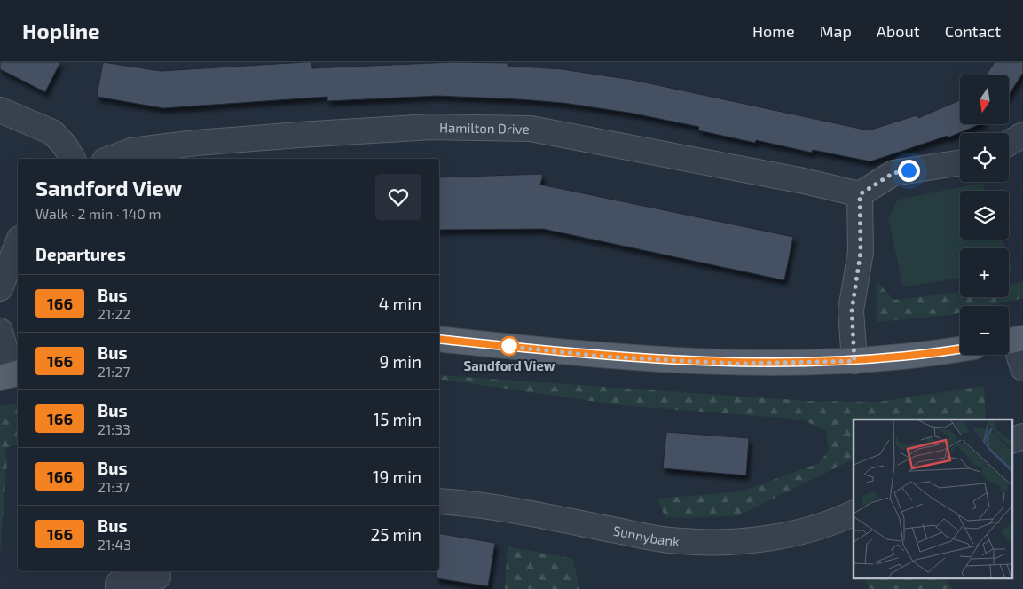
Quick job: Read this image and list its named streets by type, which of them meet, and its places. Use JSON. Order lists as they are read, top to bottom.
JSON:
{
  "streets": {
    "street": ["Hamilton Drive", "Sunnybank"]
  },
  "places": ["Sandford View"],
  "lines": ["bus line 166"],
  "north": "bottom",
  "page": {
    "header": "Hopline",
    "nav": [
      "Home",
      "Map",
      "About",
      "Contact"
    ],
    "map_buttons": ["+", "−"],
    "heading": [
      ["Sandford View", "Walk · 2 min · 140 m"],
      "Departures"
    ],
    "list": [
      {
        "mark": "166",
        "name": "Bus",
        "note": "21:22",
        "value": "4 min"
      },
      {
        "mark": "166",
        "name": "Bus",
        "note": "21:27",
        "value": "9 min"
      },
      {
        "mark": "166",
        "name": "Bus",
        "note": "21:33",
        "value": "15 min"
      },
      {
        "mark": "166",
        "name": "Bus",
        "note": "21:37",
        "value": "19 min"
      },
      {
        "mark": "166",
        "name": "Bus",
        "note": "21:43",
        "value": "25 min"
      }
    ]
  }
}
